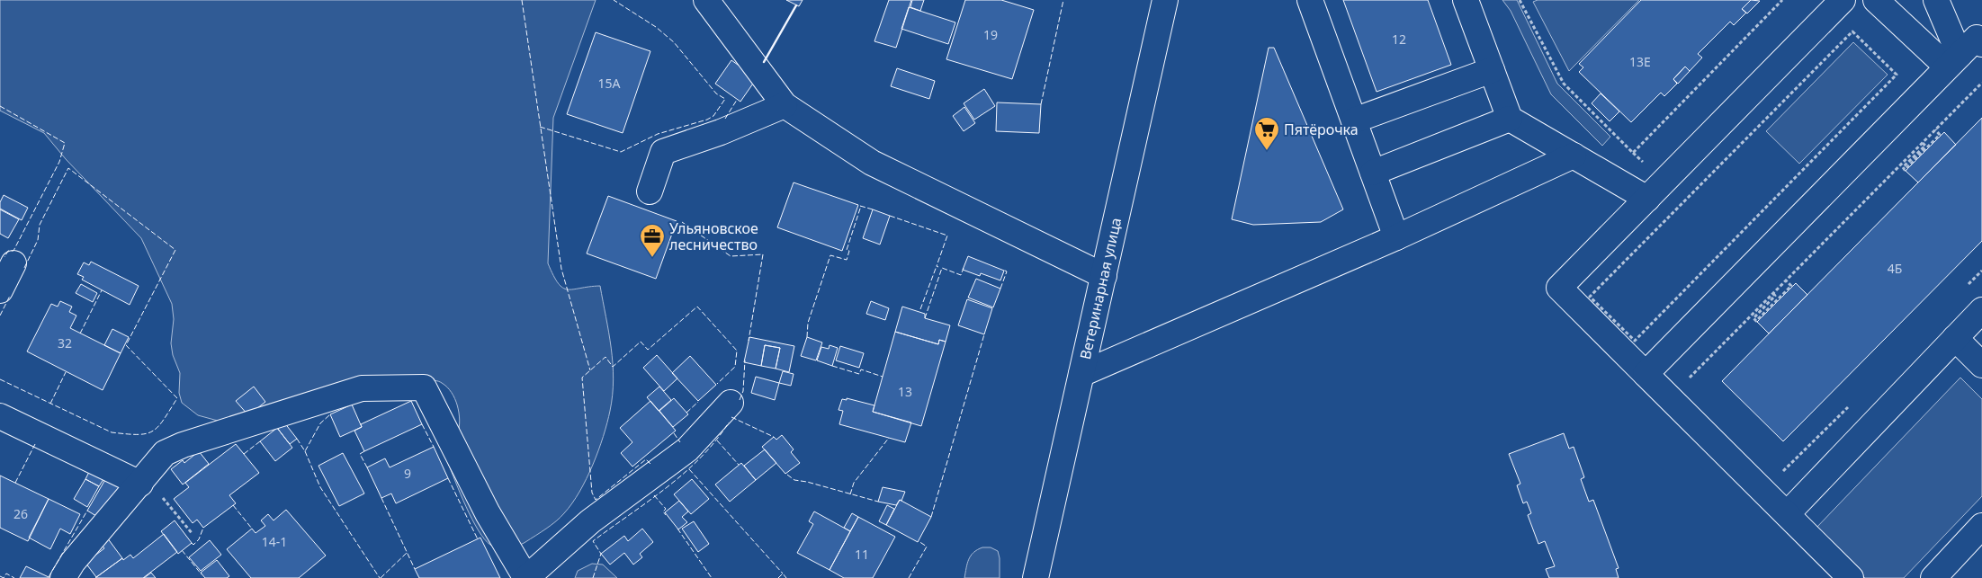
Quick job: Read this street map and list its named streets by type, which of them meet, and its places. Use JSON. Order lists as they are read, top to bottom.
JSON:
{
  "streets": {
    "street": ["Ветеринарная улица"]
  },
  "places": {
    "supermarket": ["Пятёрочка"],
    "office": ["Ульяновское лесничество"]
  },
  "house_numbers": [
    "19",
    "12",
    "13Е",
    "15А",
    "4Б",
    "32",
    "13",
    "9",
    "26",
    "14-1",
    "11"
  ]
}
